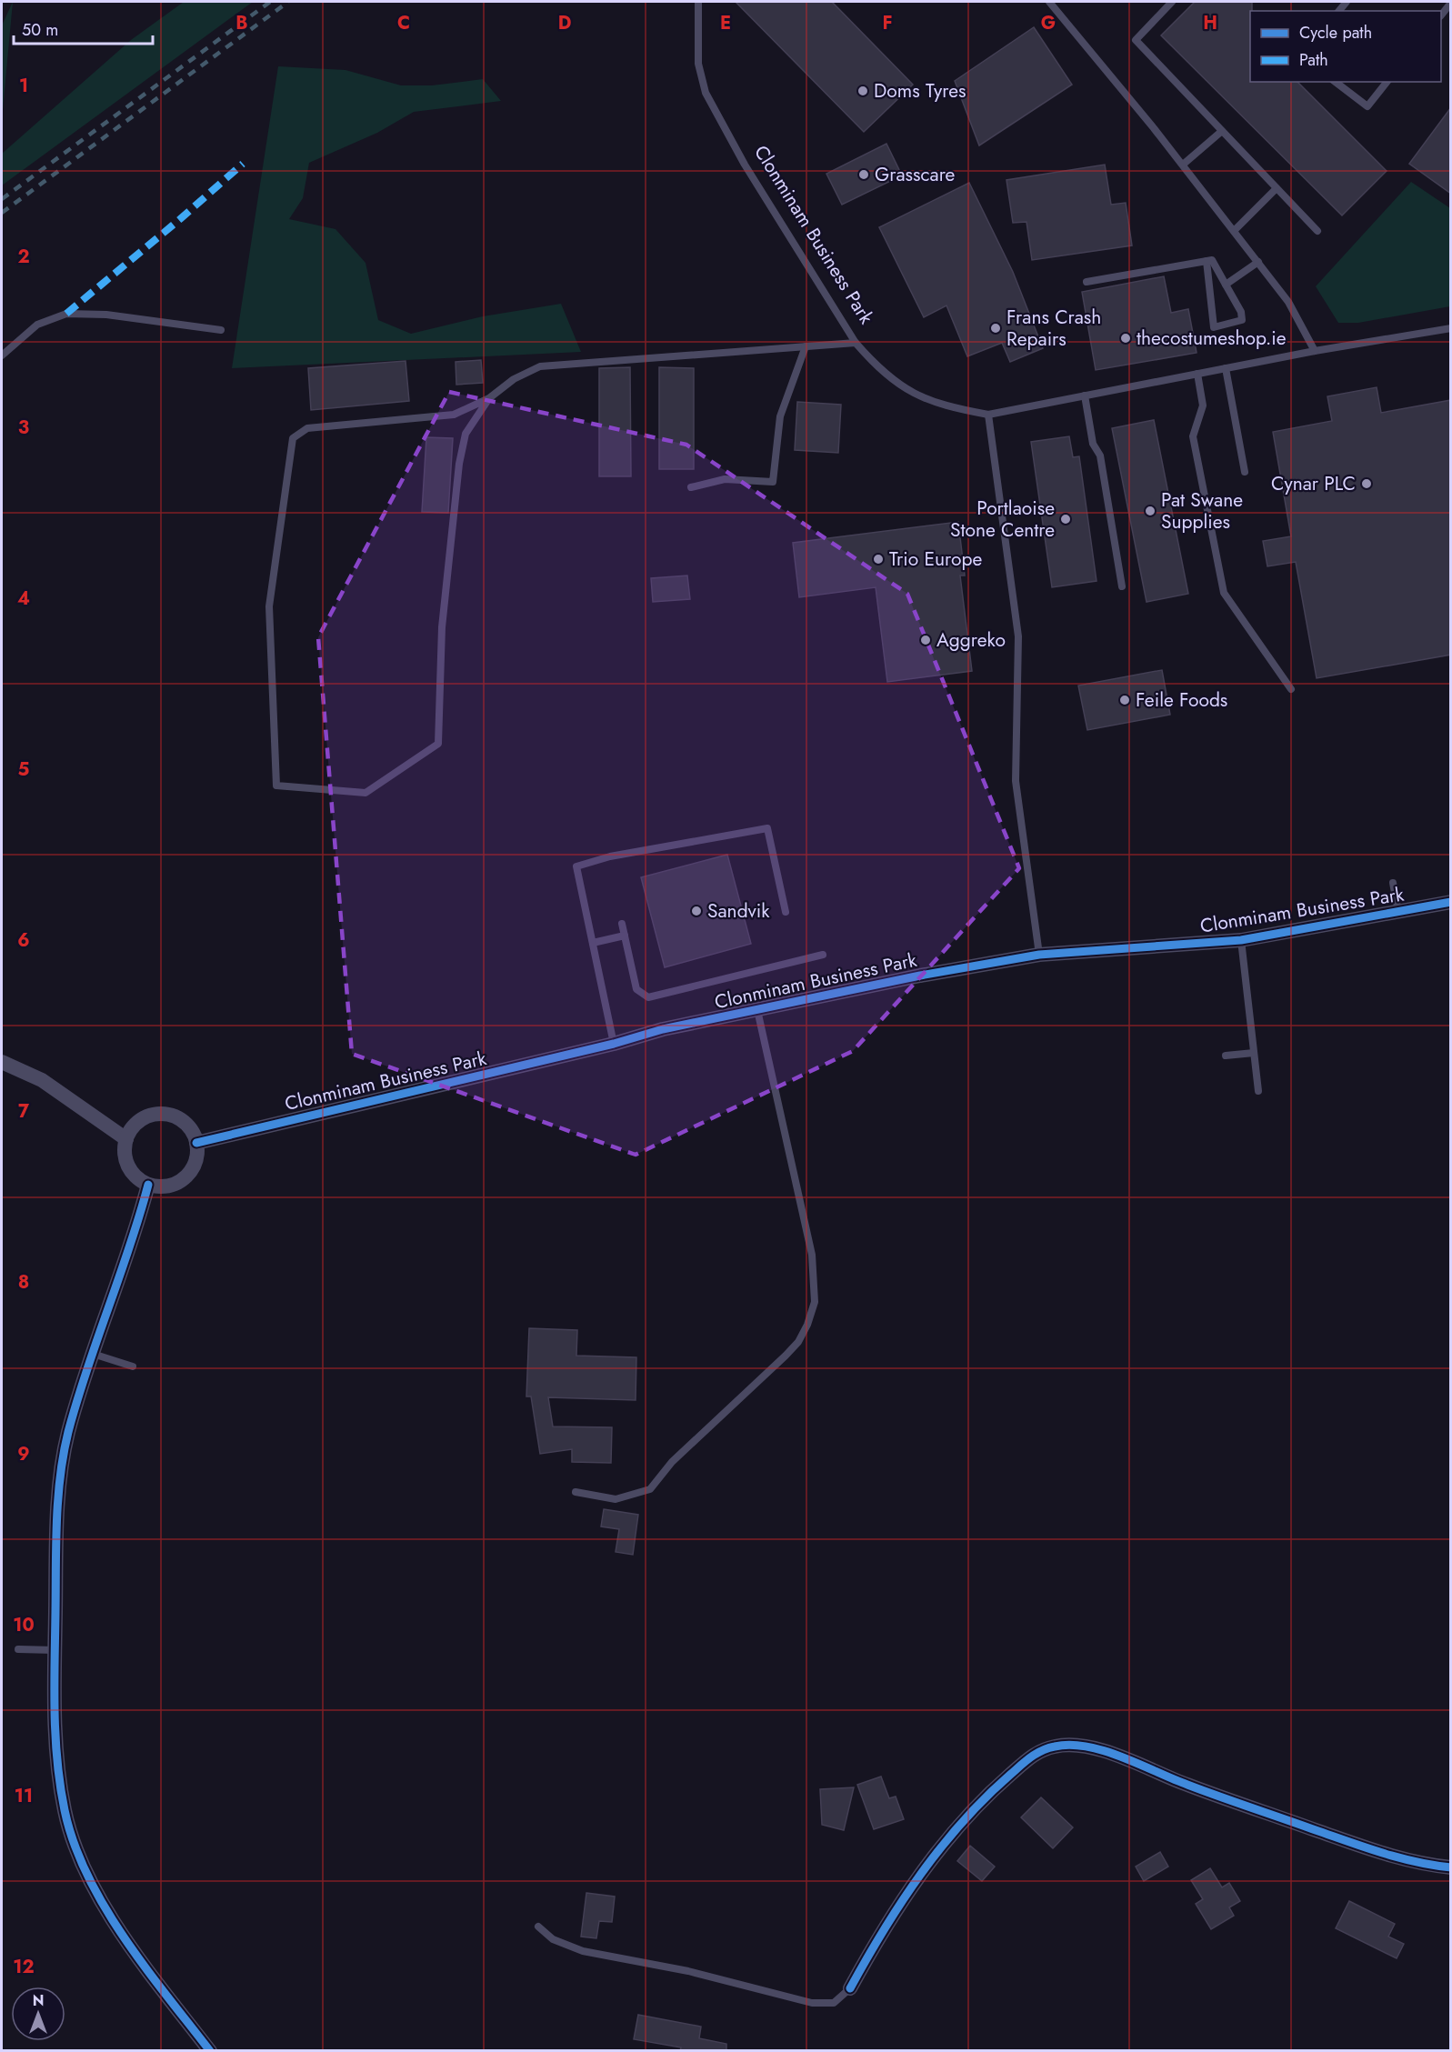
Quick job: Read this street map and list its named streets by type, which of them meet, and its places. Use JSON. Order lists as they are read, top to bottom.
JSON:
{
  "streets": {
    "street": ["Clonminam Business Park"]
  },
  "places": [
    "Doms Tyres",
    "Grasscare",
    "Frans Crash Repairs",
    "thecostumeshop.ie",
    "Cynar PLC",
    "Pat Swane Supplies",
    "Portlaoise Stone Centre",
    "Trio Europe",
    "Aggreko",
    "Feile Foods",
    "Sandvik"
  ],
  "legend": ["Cycle path", "Path"],
  "scale_bar": "50 m",
  "north": "top",
  "grid": {
    "columns": [
      "B",
      "C",
      "D",
      "E",
      "F",
      "G",
      "H"
    ],
    "rows": [
      "1",
      "2",
      "3",
      "4",
      "5",
      "6",
      "7",
      "8",
      "9",
      "10",
      "11",
      "12"
    ]
  }
}
